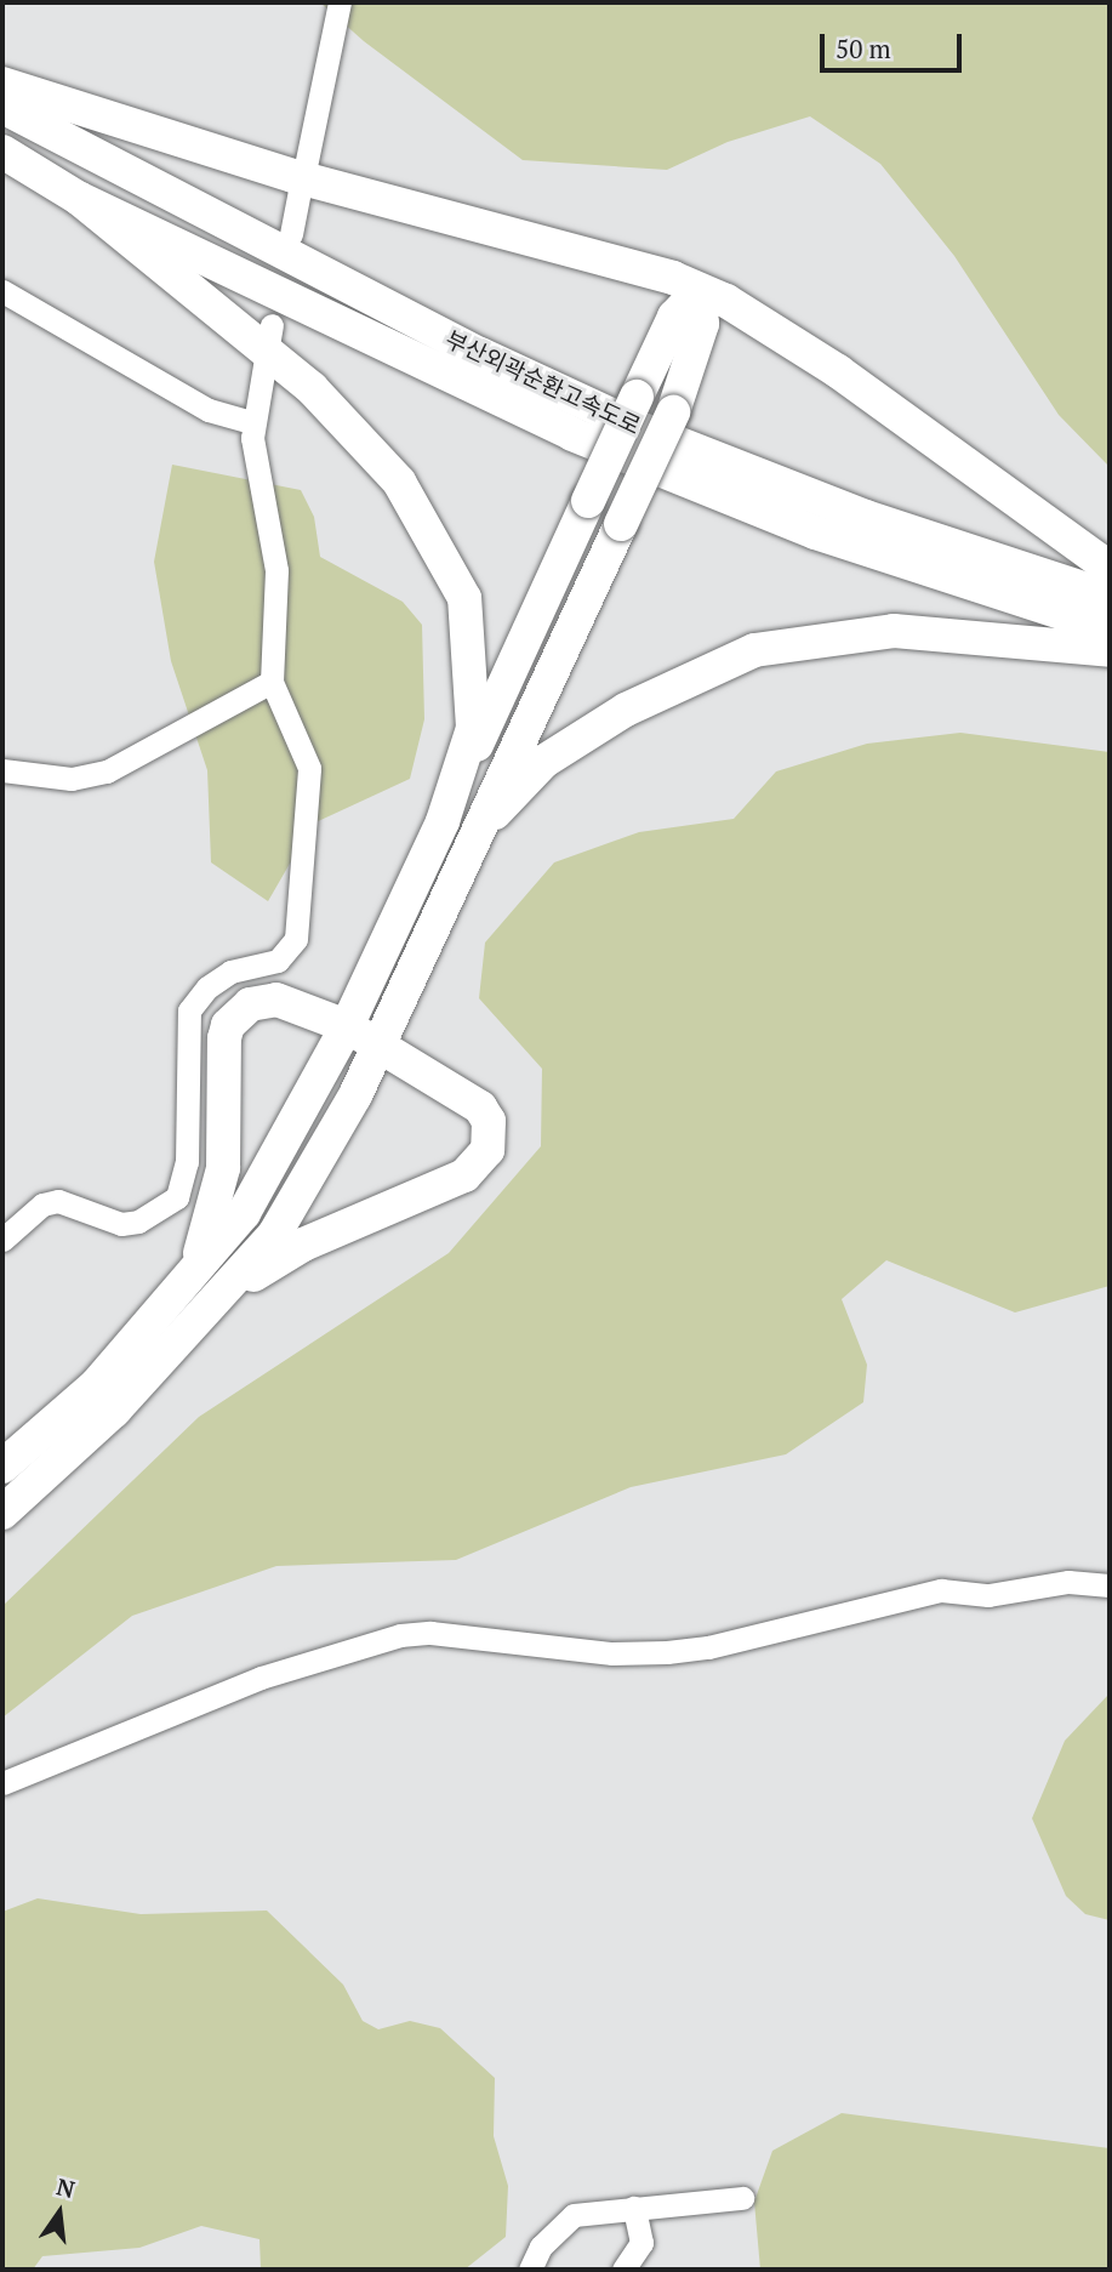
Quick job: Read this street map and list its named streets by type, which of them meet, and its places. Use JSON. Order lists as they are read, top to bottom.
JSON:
{
  "streets": {
    "highway": ["부산외곽순환고속도로"]
  },
  "scale_bar": "50 m",
  "north": "top"
}
